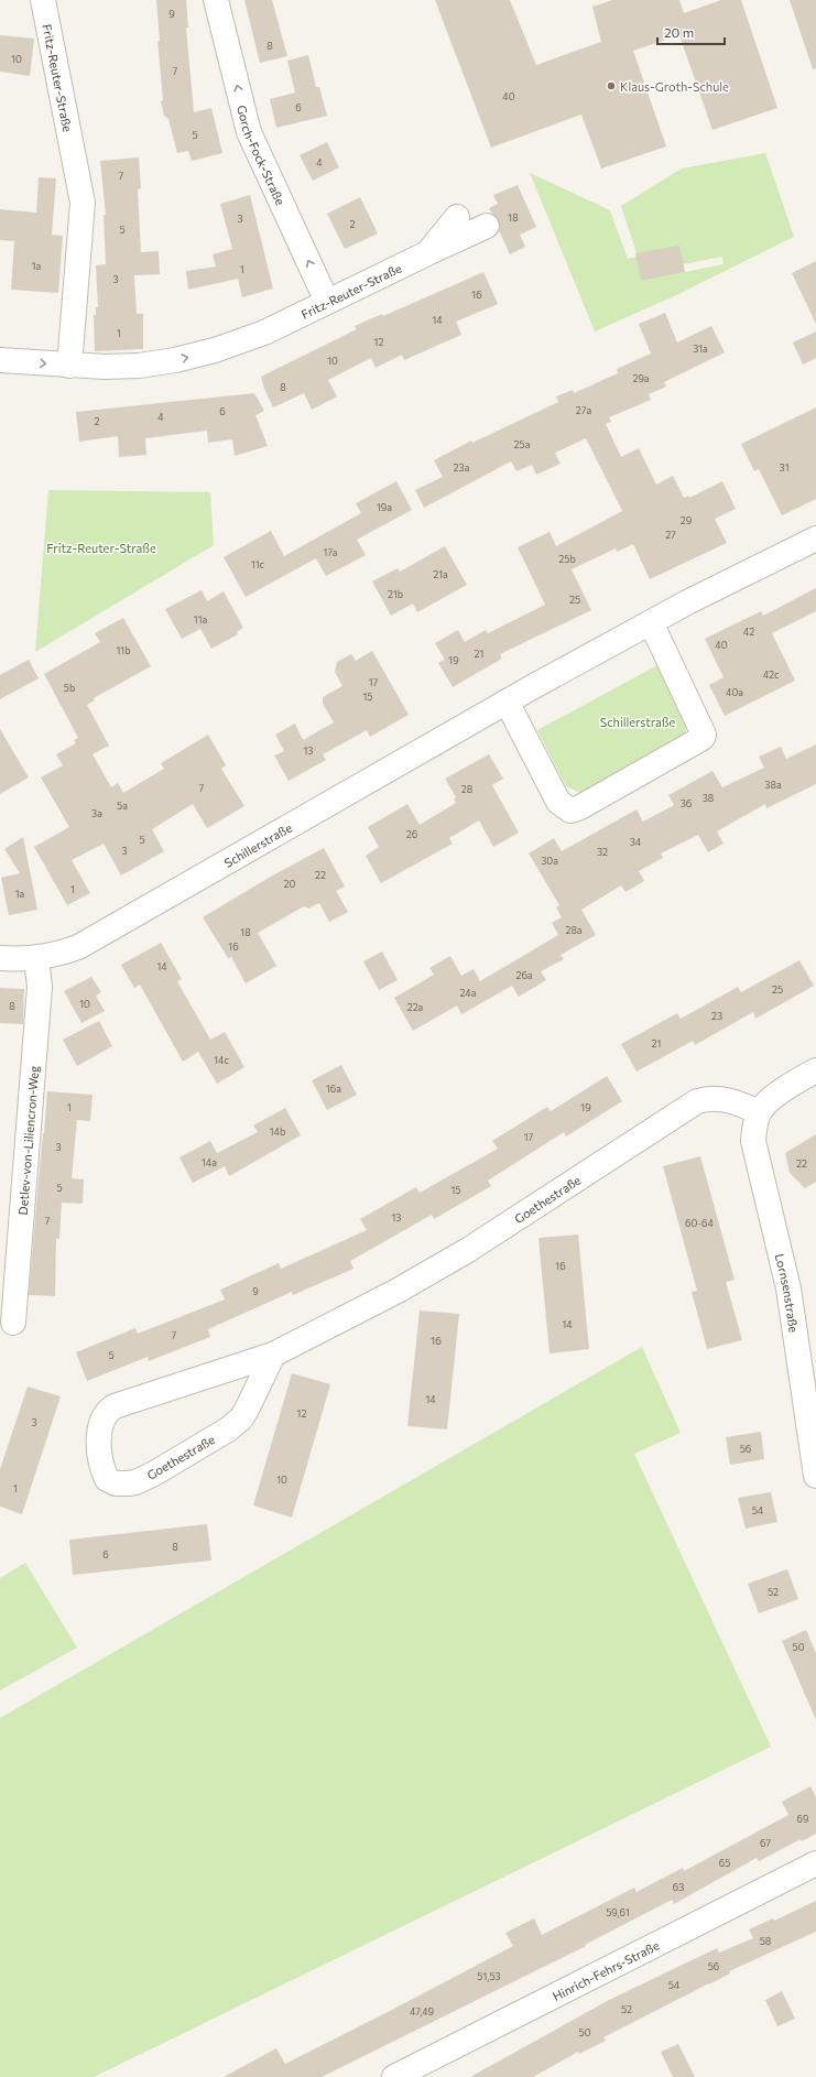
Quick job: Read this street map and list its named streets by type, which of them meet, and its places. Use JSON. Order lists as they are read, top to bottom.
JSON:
{
  "streets": {
    "street": [
      "Fritz-Reuter-Straße",
      "Gorch-Fock-Straße",
      "Schillerstraße",
      "Detlev-von-Liliencron-Weg",
      "Goethestraße",
      "Lornsenstraße",
      "Hinrich-Fehrs-Straße"
    ]
  },
  "crossings": [
    ["Fritz-Reuter-Straße", "Gorch-Fock-Straße"],
    ["Schillerstraße", "Detlev-von-Liliencron-Weg"],
    ["Goethestraße", "Lornsenstraße"]
  ],
  "one_way": ["Fritz-Reuter-Straße", "Gorch-Fock-Straße"],
  "parks": ["Fritz-Reuter-Straße", "Schillerstraße"],
  "places": ["Klaus-Groth-Schule"],
  "house_numbers": [
    "9",
    "8",
    "10",
    "7",
    "40",
    "6",
    "5",
    "4",
    "7",
    "18",
    "3",
    "2",
    "5",
    "1a",
    "1",
    "3",
    "16",
    "14",
    "1",
    "12",
    "31a",
    "10",
    "29a",
    "8",
    "27a",
    "6",
    "4",
    "2",
    "25a",
    "23a",
    "31",
    "19a",
    "29",
    "27",
    "17a",
    "25b",
    "11c",
    "21a",
    "21b",
    "25",
    "11a",
    "42",
    "40",
    "11b",
    "21",
    "19",
    "42c",
    "17",
    "5b",
    "40a",
    "15",
    "13",
    "38a",
    "7",
    "28",
    "38",
    "36",
    "5a",
    "3a",
    "26",
    "5",
    "34",
    "3",
    "32",
    "30a",
    "22",
    "20",
    "1",
    "1a",
    "28a",
    "18",
    "16",
    "14",
    "26a",
    "25",
    "24a",
    "10",
    "8",
    "22a",
    "23",
    "21",
    "14c",
    "16a",
    "1",
    "19",
    "14b",
    "17",
    "3",
    "14a",
    "22",
    "5",
    "15",
    "13",
    "7",
    "60-64",
    "16",
    "9",
    "14",
    "7",
    "16",
    "5",
    "14",
    "12",
    "3",
    "56",
    "10",
    "1",
    "54",
    "8",
    "6",
    "52",
    "50",
    "69",
    "67",
    "65",
    "63",
    "59,61",
    "58",
    "56",
    "51,53",
    "54",
    "52",
    "47,49",
    "50"
  ],
  "scale_bar": "20 m"
}
